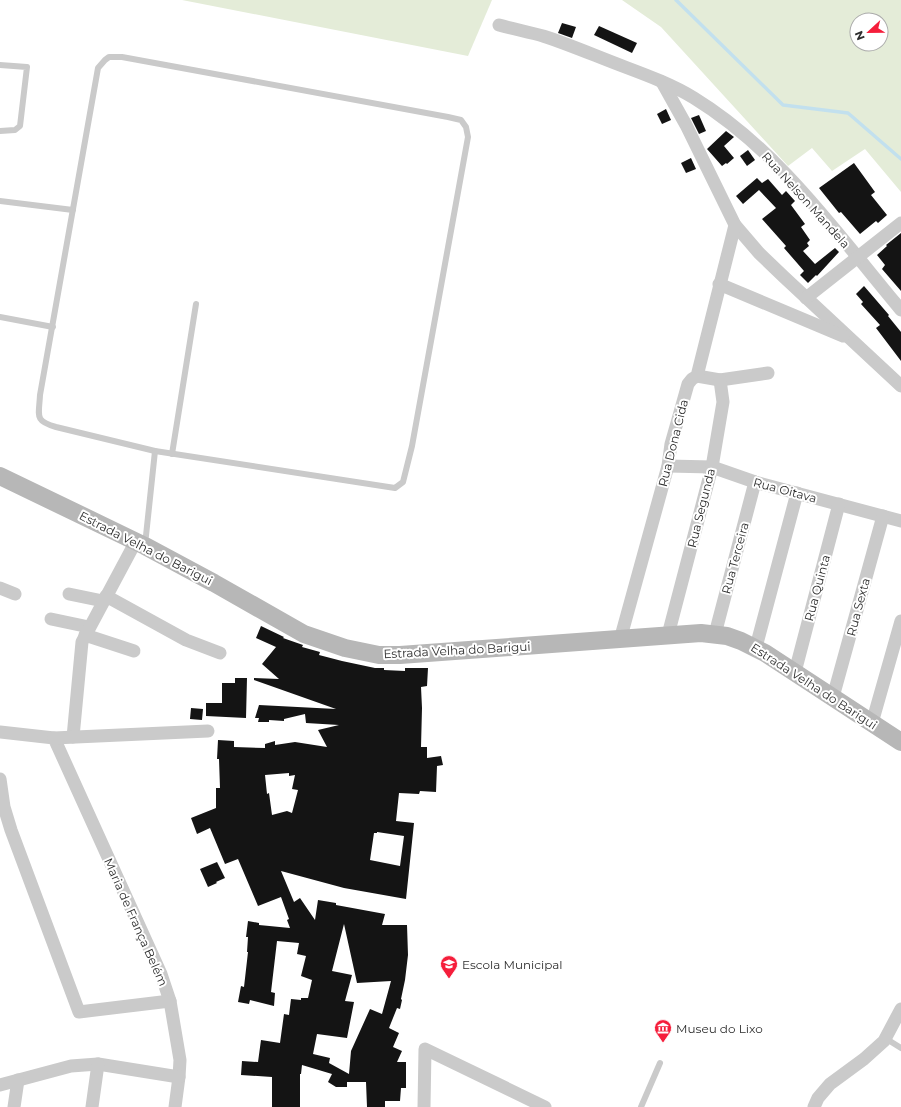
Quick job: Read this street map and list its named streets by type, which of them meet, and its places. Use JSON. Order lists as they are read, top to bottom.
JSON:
{
  "streets": {
    "street": [
      "Rua Nelson Mandela",
      "Rua Dona Cida",
      "Rua Oitava",
      "Rua Segunda",
      "Estrada Velha do Barigui",
      "Rua Terceira",
      "Rua Quinta",
      "Rua Sexta",
      "Maria de França Belém"
    ]
  },
  "crossings": [
    ["Rua Dona Cida", "Rua Oitava"],
    ["Rua Dona Cida", "Estrada Velha do Barigui"],
    ["Rua Oitava", "Rua Segunda"],
    ["Rua Oitava", "Rua Terceira"],
    ["Rua Oitava", "Rua Quinta"],
    ["Rua Oitava", "Rua Sexta"],
    ["Rua Segunda", "Estrada Velha do Barigui"],
    ["Estrada Velha do Barigui", "Rua Terceira"],
    ["Estrada Velha do Barigui", "Rua Quinta"],
    ["Estrada Velha do Barigui", "Rua Sexta"]
  ],
  "places": {
    "school or university": ["Escola Municipal"],
    "museum": ["Museu do Lixo"]
  },
  "north": "left"
}
